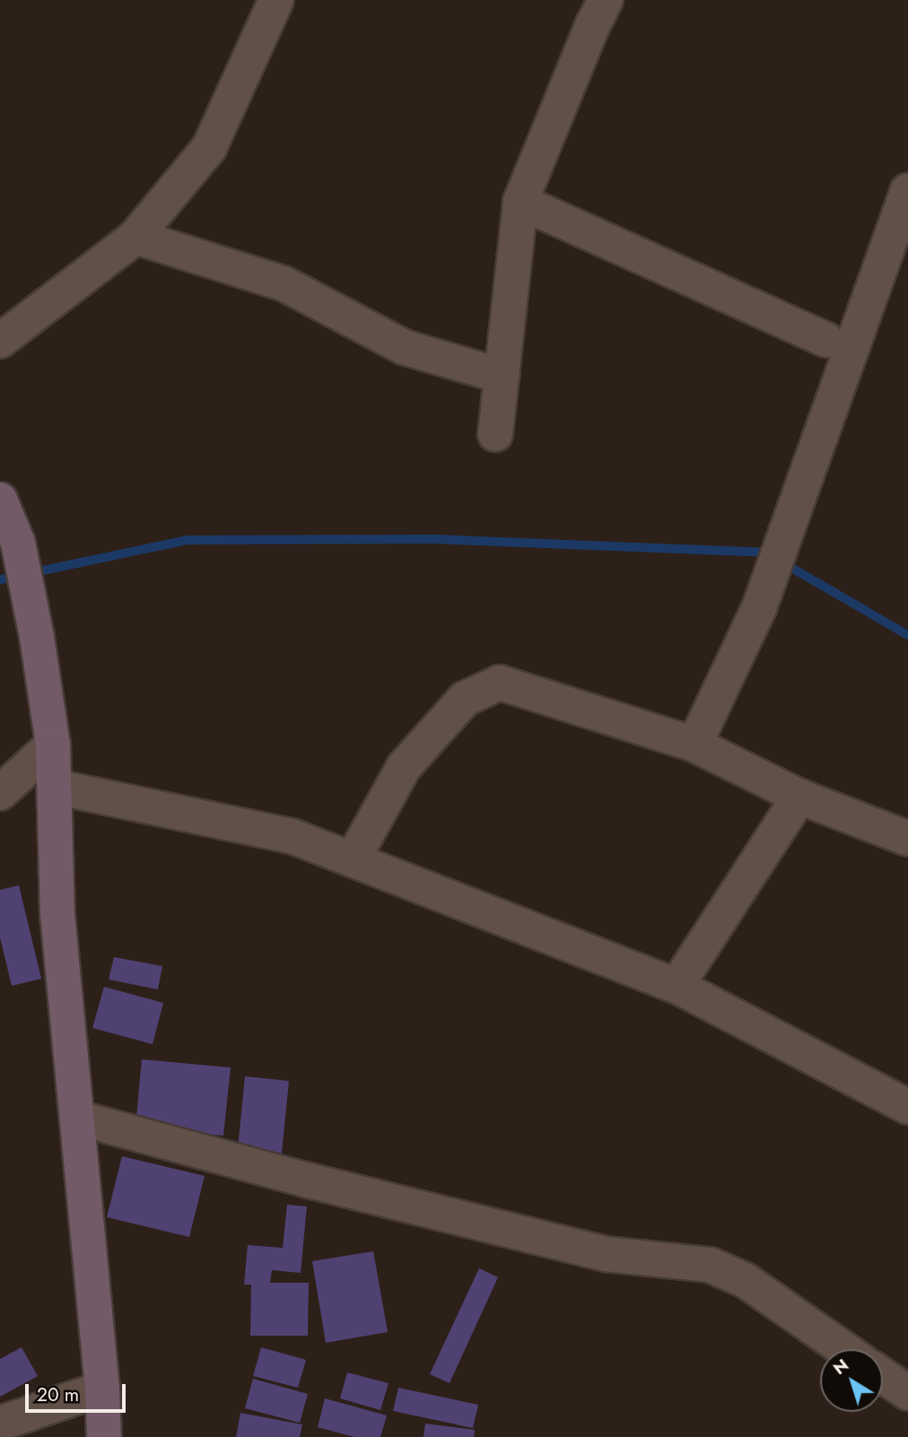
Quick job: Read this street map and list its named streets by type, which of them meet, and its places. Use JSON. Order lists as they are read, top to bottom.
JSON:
{
  "scale_bar": "20 m",
  "north": "top left"
}
